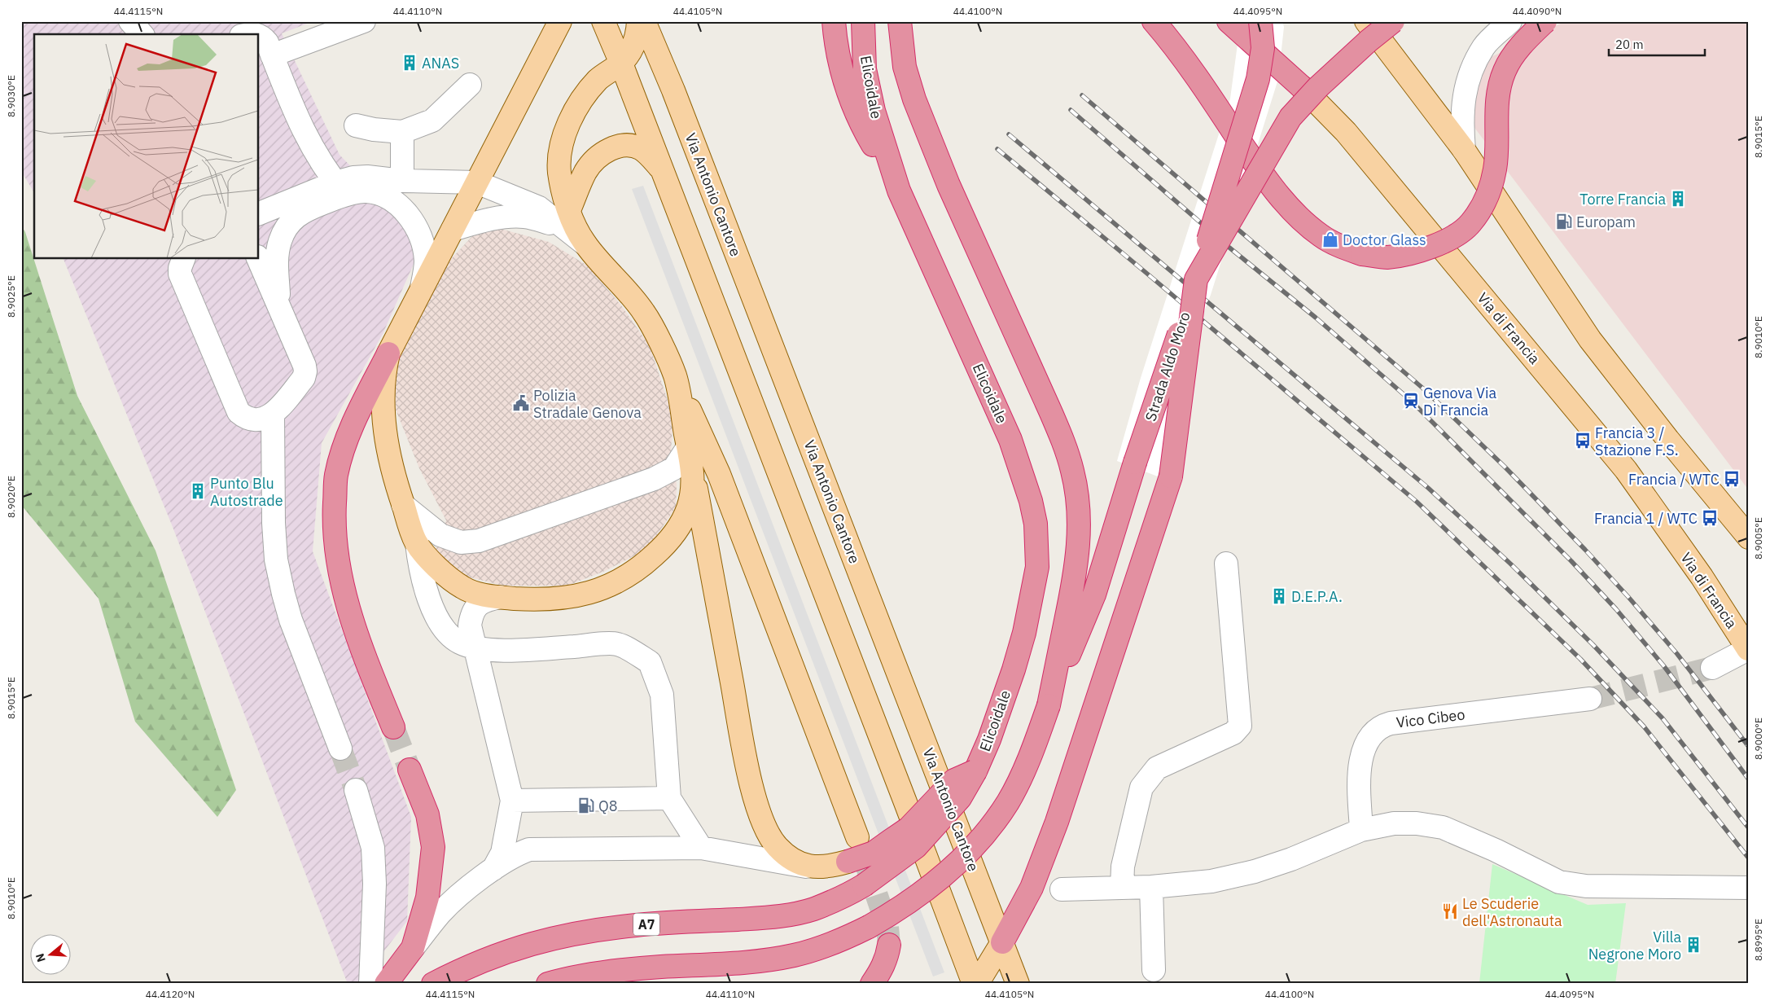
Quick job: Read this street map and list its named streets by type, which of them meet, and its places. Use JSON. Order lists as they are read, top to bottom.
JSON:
{
  "streets": {
    "highway": ["Elicoidale", "Strada Aldo Moro", "A7"],
    "main road": ["Via Antonio Cantore", "Via di Francia"],
    "street": ["Vico Cibeo"]
  },
  "crossings": [
    ["Elicoidale", "A7"]
  ],
  "places": {
    "building": [
      "ANAS",
      "Torre Francia",
      "Punto Blu Autostrade",
      "D.E.P.A.",
      "Villa Negrone Moro"
    ],
    "fuel station": ["Europam", "Q8"],
    "shop": ["Doctor Glass"],
    "station": ["Genova Via Di Francia"],
    "public building": ["Polizia Stradale Genova"],
    "bus stop": ["Francia 3 / Stazione F.S.", "Francia / WTC", "Francia 1 / WTC"],
    "restaurant": ["Le Scuderie dell'Astronauta"]
  },
  "scale_bar": "20 m",
  "north": "left",
  "coordinates": [
    "44.4115°N",
    "44.4110°N",
    "44.4105°N",
    "44.4100°N",
    "44.4095°N",
    "44.4090°N",
    "8.9030°E",
    "8.9015°E",
    "8.9025°E",
    "8.9010°E",
    "8.9020°E",
    "8.9005°E",
    "8.9000°E",
    "8.8995°E",
    "44.4120°N"
  ]
}
